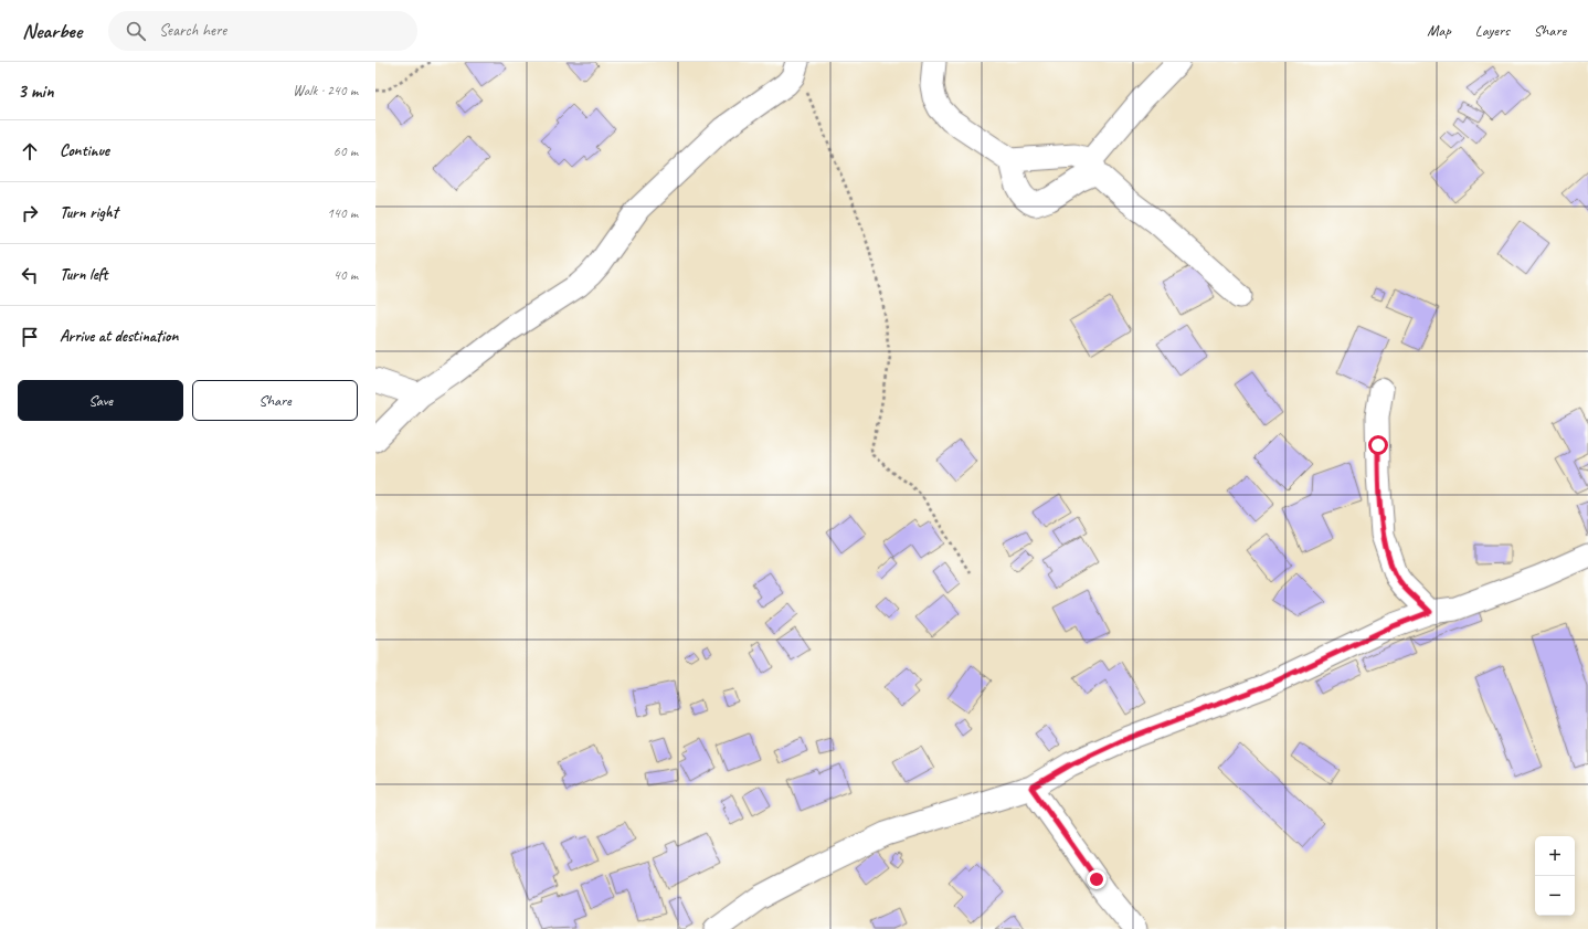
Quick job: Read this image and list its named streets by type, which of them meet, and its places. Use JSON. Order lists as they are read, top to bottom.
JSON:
{
  "page": {
    "header": "Nearbee",
    "search": "Search here",
    "nav": ["Map", "Layers", "Share"],
    "heading": ["3 min", "Walk · 240 m"],
    "list": [
      ["Continue", "60 m"],
      ["Turn right", "140 m"],
      ["Turn left", "40 m"],
      "Arrive at destination"
    ],
    "buttons": ["Save", "Share"],
    "map_buttons": ["+", "−"]
  }
}
